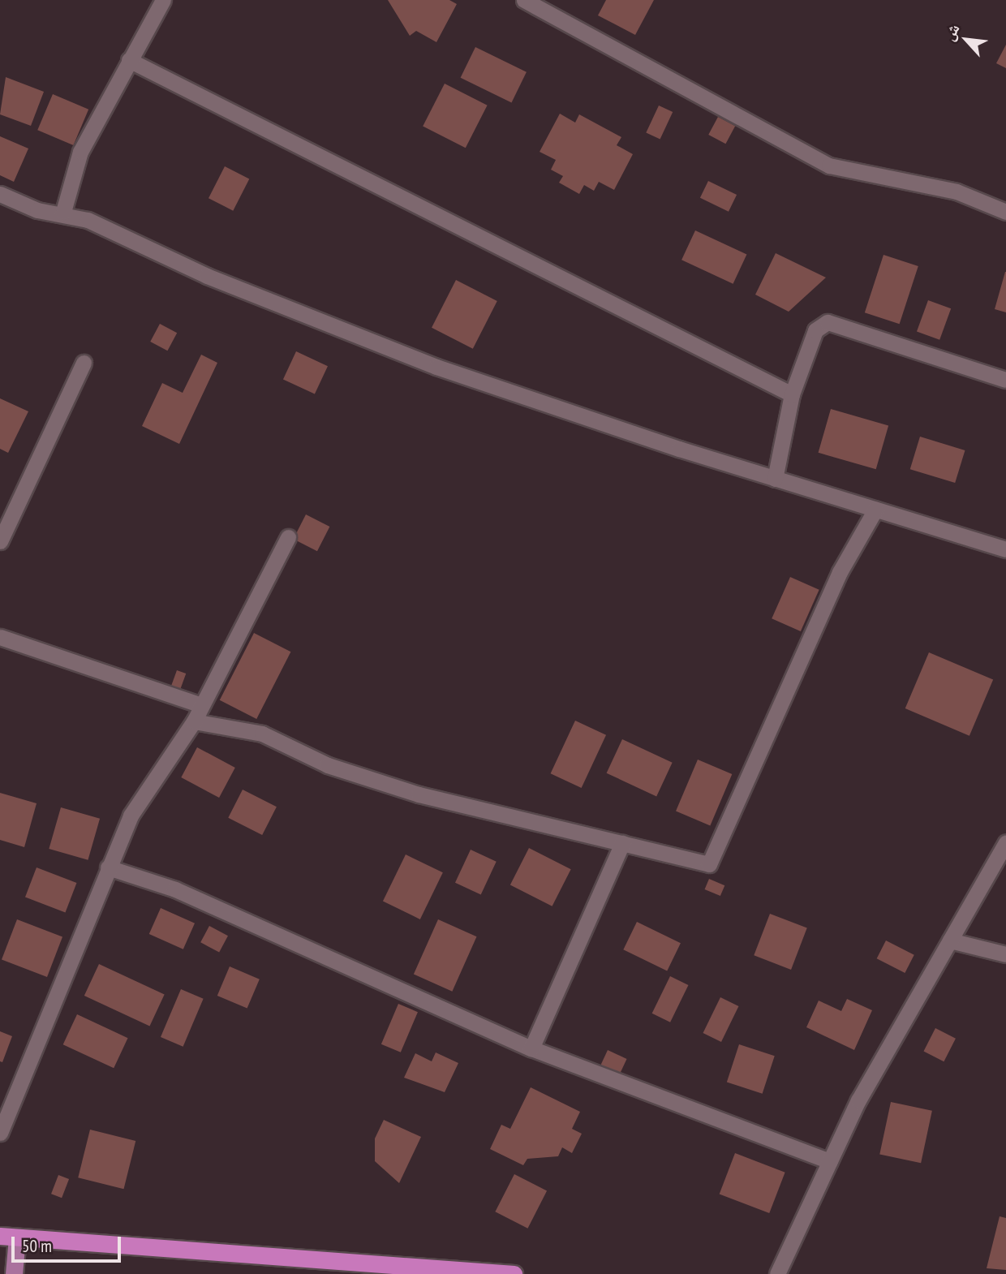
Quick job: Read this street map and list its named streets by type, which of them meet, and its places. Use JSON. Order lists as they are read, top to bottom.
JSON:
{
  "scale_bar": "50 m",
  "north": "top left"
}
